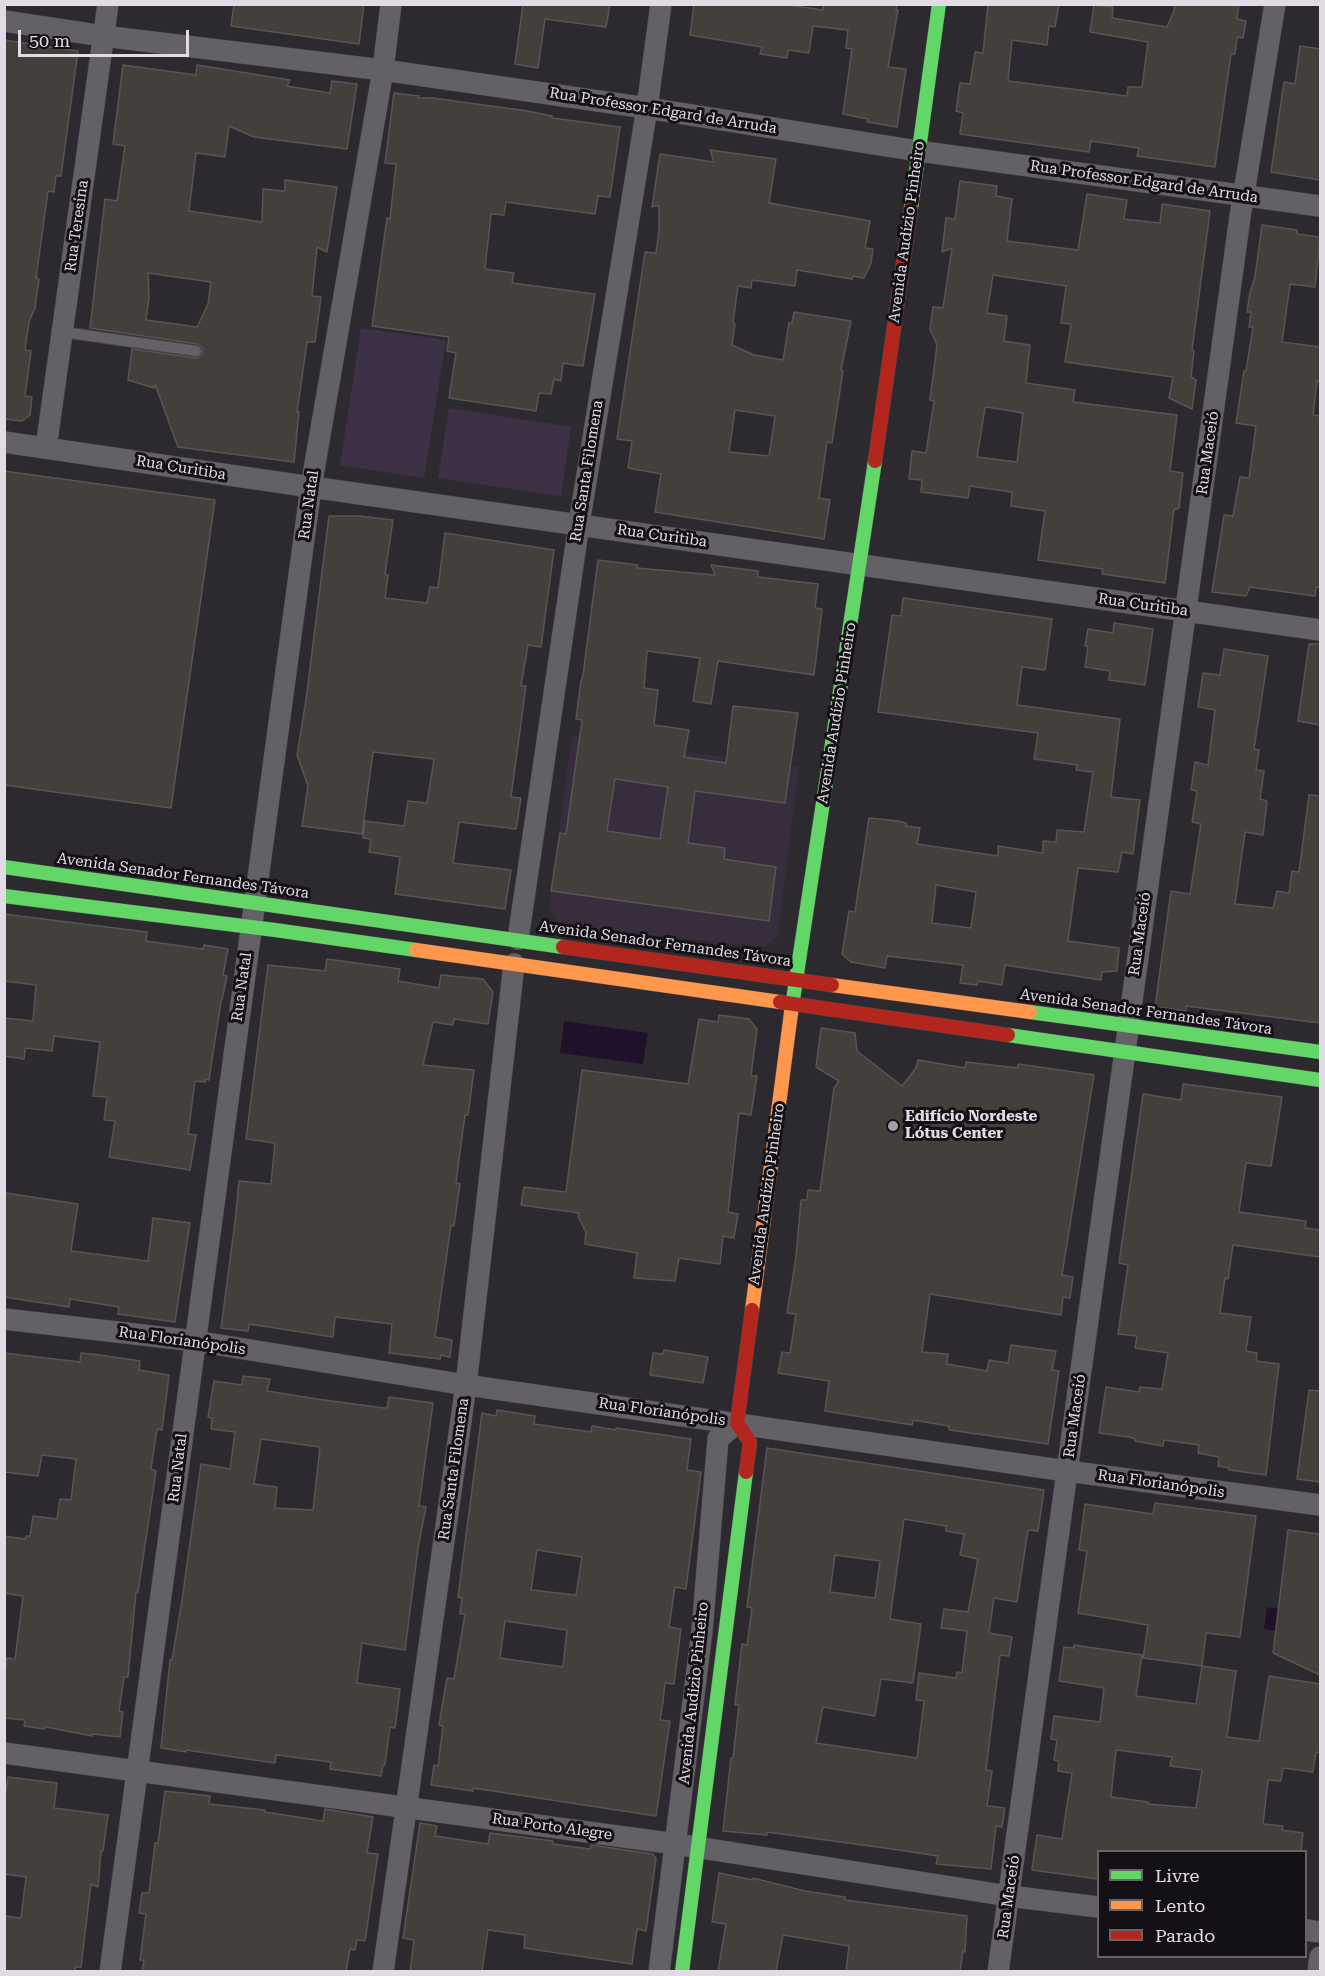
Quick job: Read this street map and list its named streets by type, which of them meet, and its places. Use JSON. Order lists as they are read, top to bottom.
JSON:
{
  "streets": {
    "main road": ["Avenida Audízio Pinheiro", "Avenida Senador Fernandes Távora"],
    "street": [
      "Rua Professor Edgard de Arruda",
      "Rua Teresina",
      "Rua Maceió",
      "Rua Curitiba",
      "Rua Santa Filomena",
      "Rua Natal",
      "Rua Florianópolis",
      "Rua Porto Alegre"
    ]
  },
  "crossings": [
    ["Rua Professor Edgard de Arruda", "Rua Teresina"],
    ["Rua Professor Edgard de Arruda", "Avenida Audízio Pinheiro"],
    ["Rua Professor Edgard de Arruda", "Rua Maceió"],
    ["Rua Professor Edgard de Arruda", "Rua Santa Filomena"],
    ["Rua Professor Edgard de Arruda", "Rua Natal"],
    ["Rua Teresina", "Rua Curitiba"],
    ["Avenida Audízio Pinheiro", "Rua Curitiba"],
    ["Avenida Audízio Pinheiro", "Avenida Senador Fernandes Távora"],
    ["Avenida Audízio Pinheiro", "Rua Florianópolis"],
    ["Avenida Audízio Pinheiro", "Rua Porto Alegre"],
    ["Rua Maceió", "Rua Curitiba"],
    ["Rua Maceió", "Avenida Senador Fernandes Távora"],
    ["Rua Maceió", "Rua Florianópolis"],
    ["Rua Maceió", "Rua Porto Alegre"],
    ["Rua Curitiba", "Rua Santa Filomena"],
    ["Rua Curitiba", "Rua Natal"],
    ["Rua Santa Filomena", "Avenida Senador Fernandes Távora"],
    ["Rua Santa Filomena", "Rua Florianópolis"],
    ["Rua Santa Filomena", "Rua Porto Alegre"],
    ["Rua Natal", "Avenida Senador Fernandes Távora"],
    ["Rua Natal", "Rua Florianópolis"],
    ["Rua Natal", "Rua Porto Alegre"]
  ],
  "places": ["Edifício Nordeste Lótus Center"],
  "legend": ["Livre", "Lento", "Parado"],
  "scale_bar": "50 m"
}
